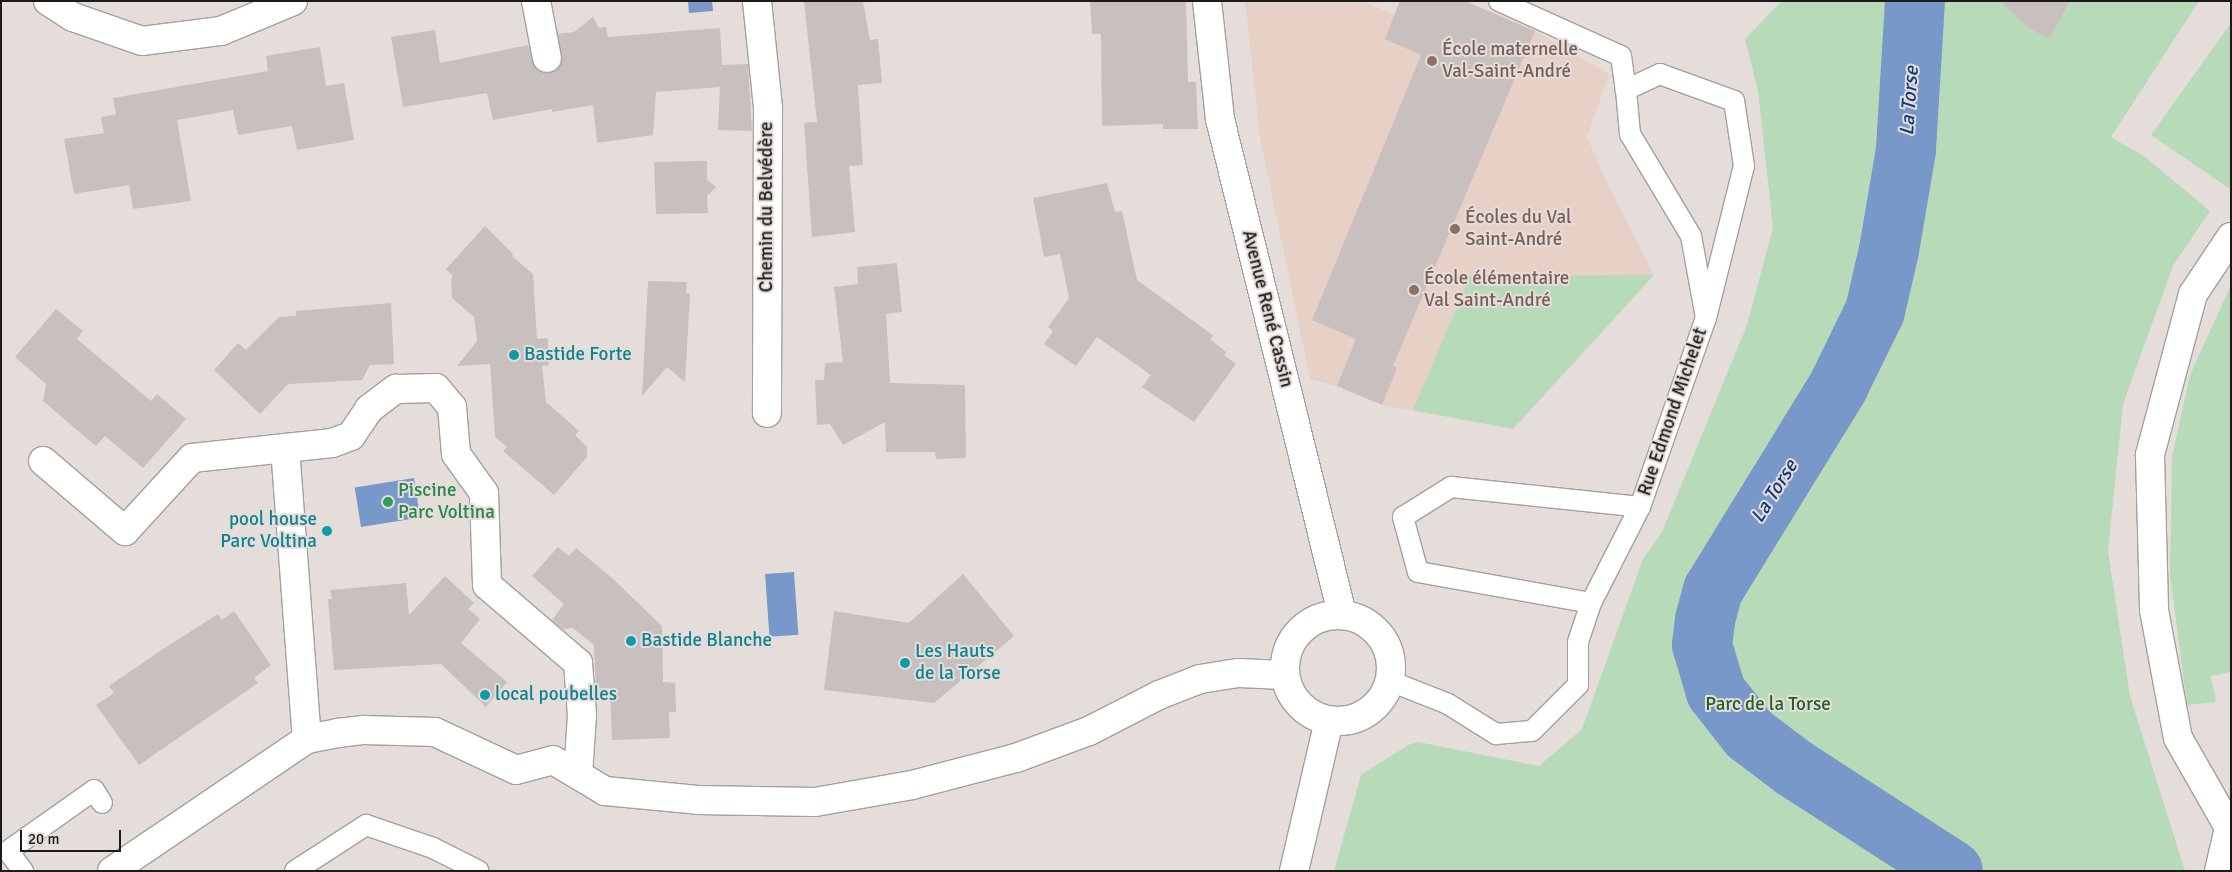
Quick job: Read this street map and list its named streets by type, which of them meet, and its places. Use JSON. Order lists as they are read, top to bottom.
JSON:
{
  "streets": {
    "street": ["Chemin du Belvédère", "Avenue René Cassin"],
    "lane": ["Rue Edmond Michelet"]
  },
  "crossings": [
    ["Avenue René Cassin", "Rue Edmond Michelet"]
  ],
  "water": ["La Torse"],
  "parks": ["Parc de la Torse"],
  "places": [
    "École maternelle Val-Saint-André",
    "Écoles du Val Saint-André",
    "École élémentaire Val Saint-André",
    "Bastide Forte",
    "Piscine Parc Voltina",
    "pool house Parc Voltina",
    "Bastide Blanche",
    "Les Hauts de la Torse",
    "local poubelles"
  ],
  "scale_bar": "20 m"
}
